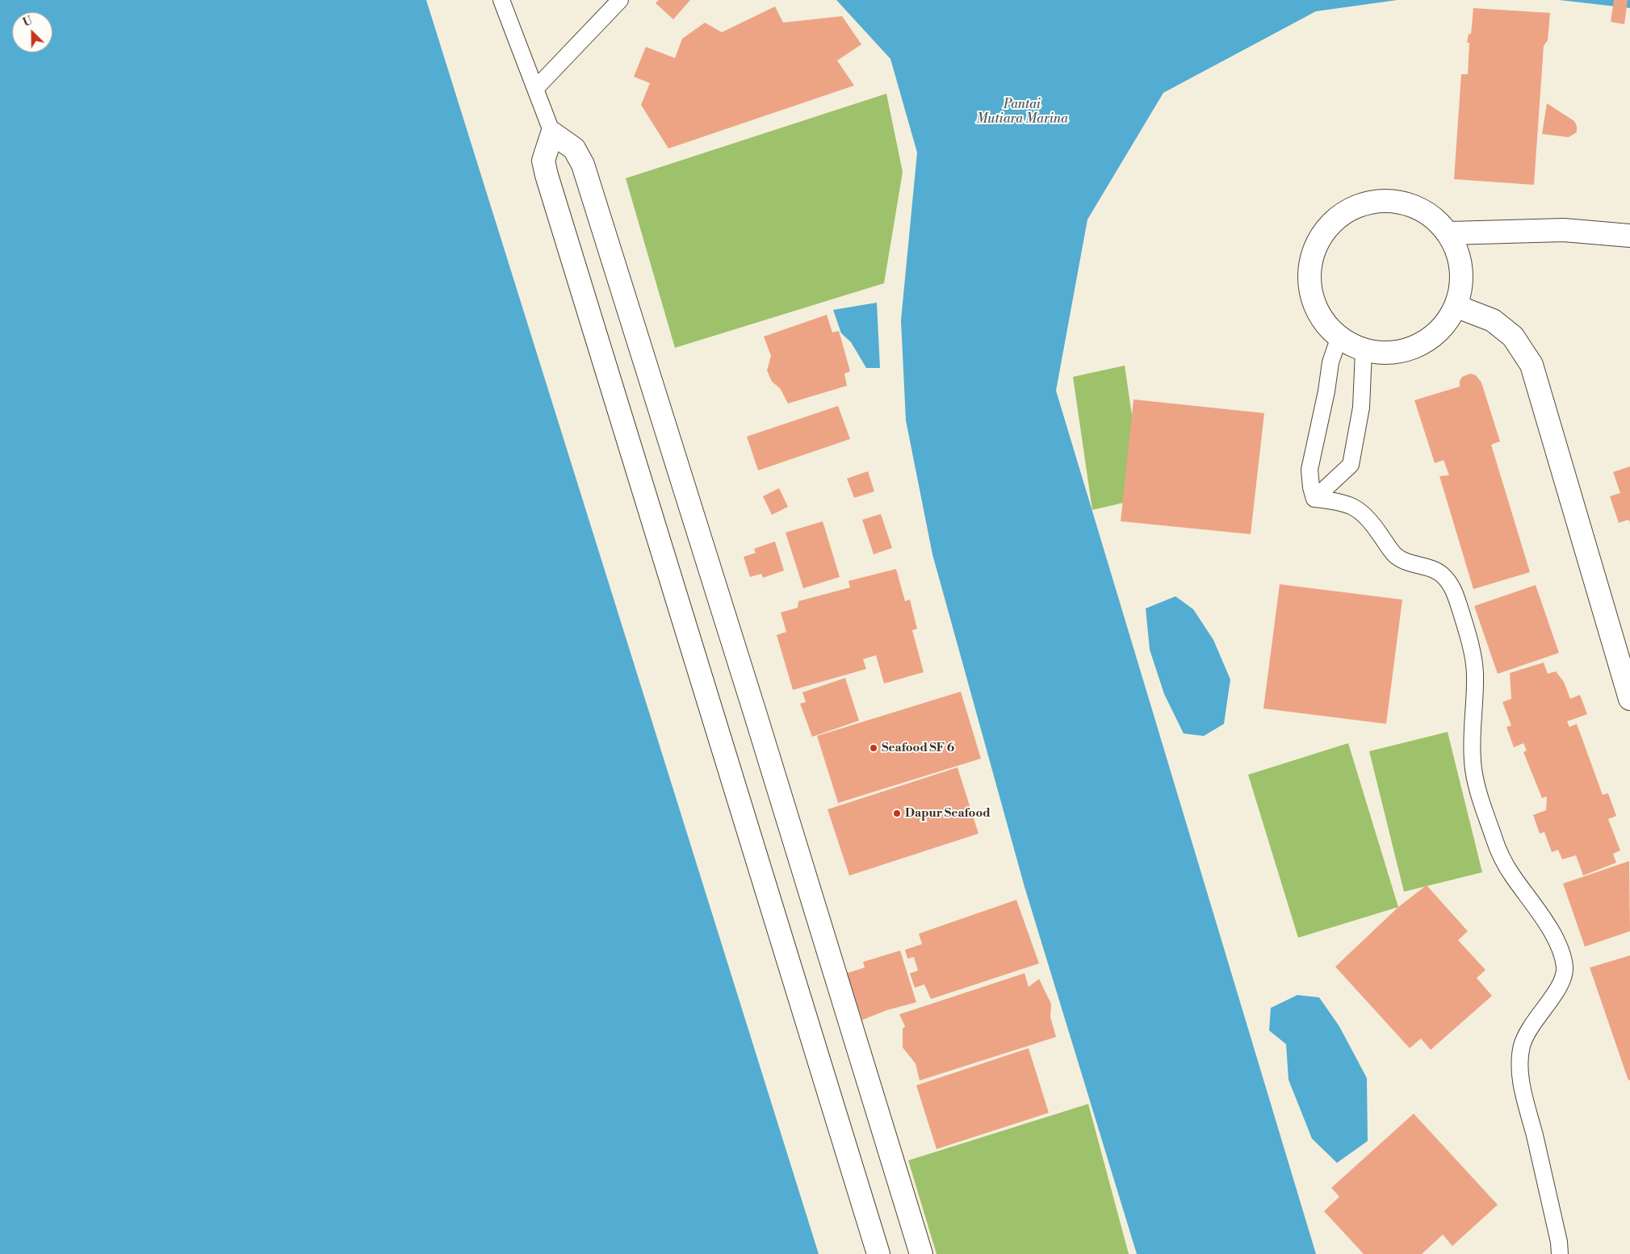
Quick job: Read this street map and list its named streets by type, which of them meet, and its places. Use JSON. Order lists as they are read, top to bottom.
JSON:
{
  "water": ["Pantai Mutiara Marina"],
  "places": ["Seafood SF 6", "Dapur Seafood"],
  "north": "top left"
}
